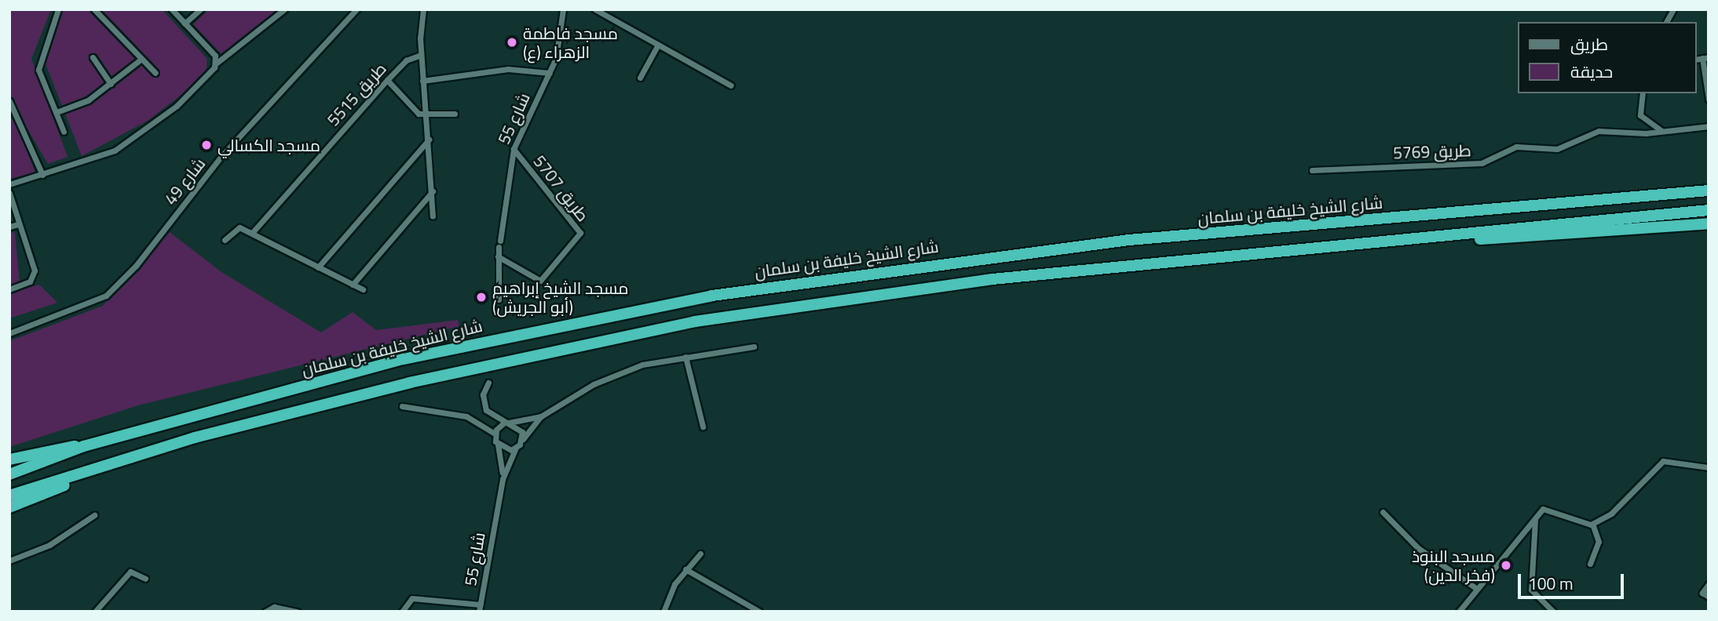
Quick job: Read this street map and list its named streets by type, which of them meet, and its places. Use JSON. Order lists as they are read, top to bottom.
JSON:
{
  "streets": {
    "highway": ["شارع الشيخ خليفة بن سلمان"],
    "street": [
      "طريق 5515",
      "شارع 55",
      "طريق 5769",
      "شارع 49",
      "طريق 5707"
    ]
  },
  "crossings": [
    ["شارع 55", "طريق 5707"]
  ],
  "places": [
    "مسجد فاطمة الزهراء (ع)",
    "مسجد الكسالي",
    "مسجد الشيخ إبراهيم (أبو الجريش)",
    "مسجد البنوذ (فخر الدين)"
  ],
  "legend": ["طريق", "حديقة"],
  "scale_bar": "100 m"
}
